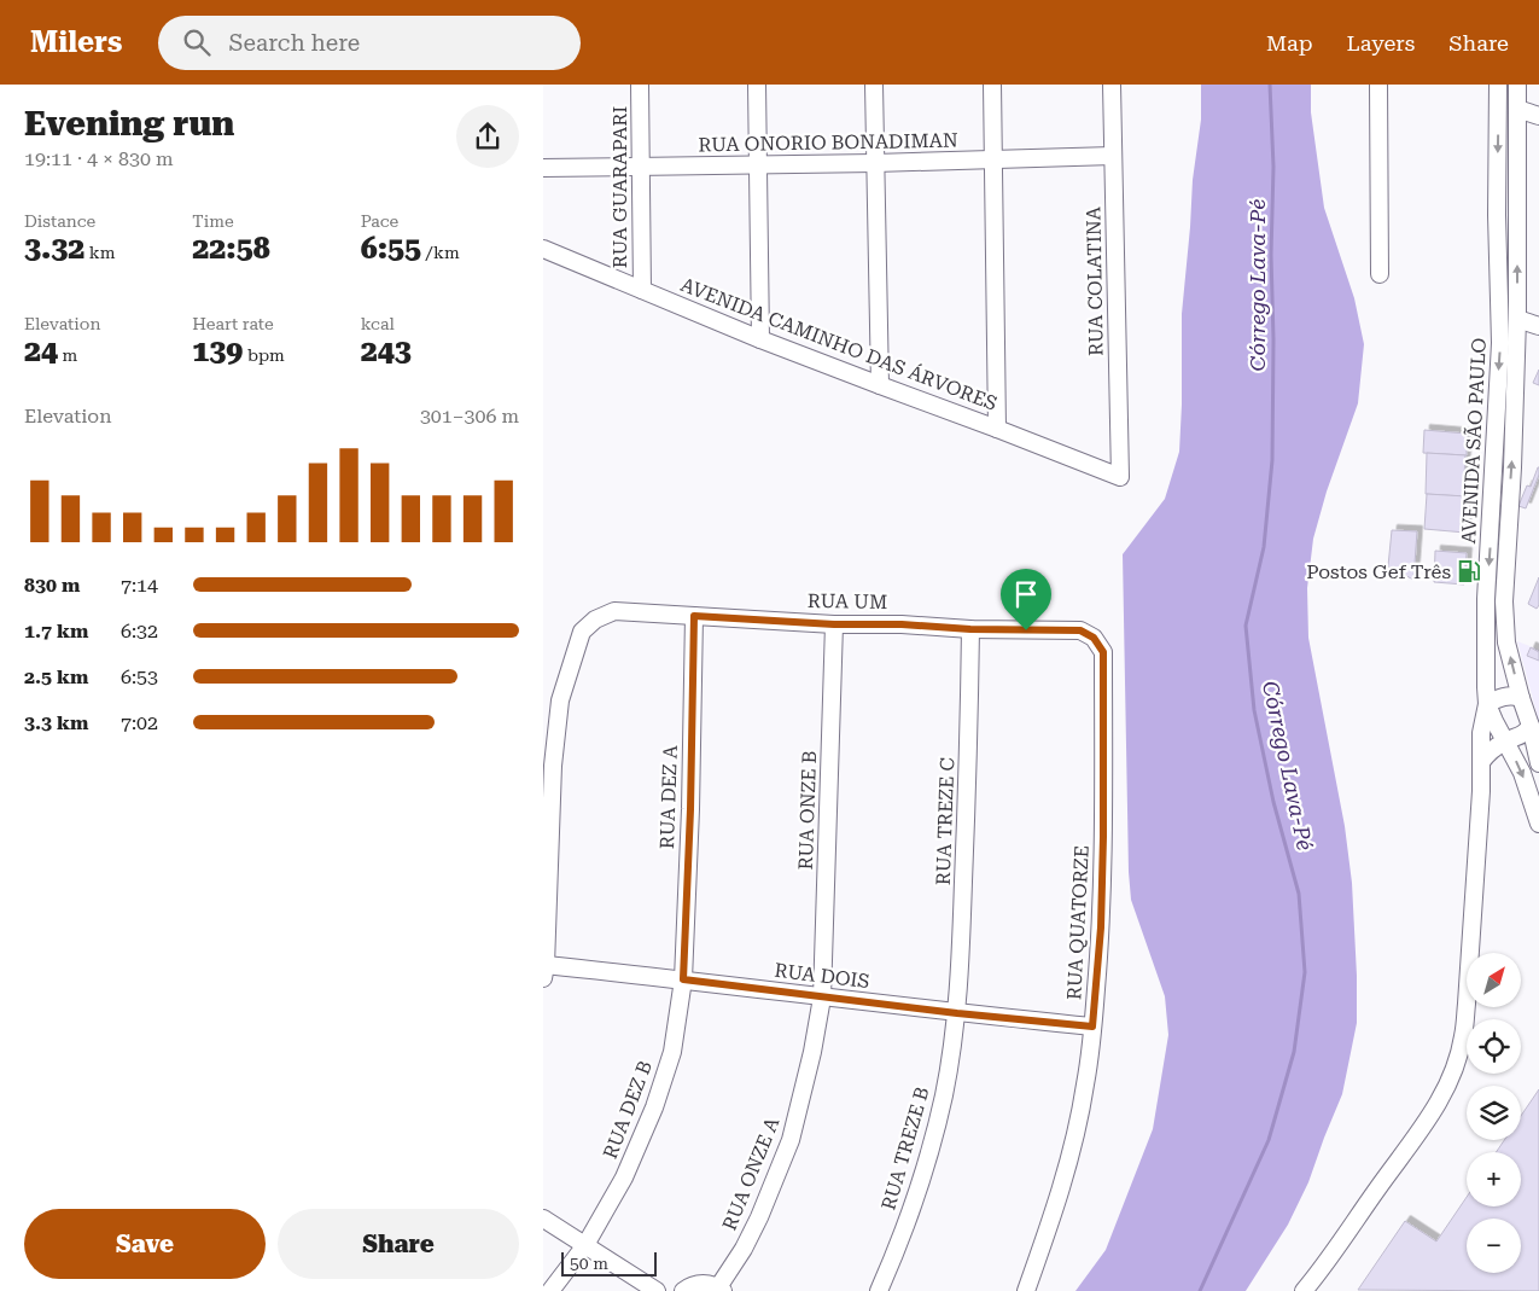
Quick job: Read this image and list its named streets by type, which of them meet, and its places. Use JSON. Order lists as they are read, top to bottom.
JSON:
{
  "streets": {
    "street": [
      "RUA ONORIO BONADIMAN",
      "RUA GUARAPARI",
      "RUA COLATINA",
      "AVENIDA CAMINHO DAS ÁRVORES",
      "AVENIDA SÃO PAULO",
      "RUA UM",
      "RUA DEZ A",
      "RUA ONZE B",
      "RUA TREZE C",
      "RUA QUATORZE",
      "RUA DOIS",
      "RUA DEZ B",
      "RUA TREZE B",
      "RUA ONZE A"
    ]
  },
  "crossings": [
    ["RUA ONORIO BONADIMAN", "RUA GUARAPARI"],
    ["RUA ONORIO BONADIMAN", "RUA COLATINA"],
    ["RUA GUARAPARI", "AVENIDA CAMINHO DAS ÁRVORES"],
    ["RUA COLATINA", "AVENIDA CAMINHO DAS ÁRVORES"],
    ["RUA UM", "RUA DEZ A"],
    ["RUA UM", "RUA ONZE B"],
    ["RUA UM", "RUA TREZE C"],
    ["RUA UM", "RUA QUATORZE"],
    ["RUA UM", "RUA DOIS"],
    ["RUA DEZ A", "RUA DOIS"],
    ["RUA DEZ A", "RUA DEZ B"],
    ["RUA ONZE B", "RUA DOIS"],
    ["RUA ONZE B", "RUA ONZE A"],
    ["RUA TREZE C", "RUA DOIS"],
    ["RUA TREZE C", "RUA TREZE B"],
    ["RUA QUATORZE", "RUA DOIS"],
    ["RUA DOIS", "RUA DEZ B"],
    ["RUA DOIS", "RUA TREZE B"],
    ["RUA DOIS", "RUA ONZE A"]
  ],
  "water": ["Córrego Lava-Pé"],
  "places": {
    "fuel station": ["Postos Gef Três"]
  },
  "scale_bar": "50 m",
  "north": "top right",
  "page": {
    "header": "Milers",
    "search": "Search here",
    "nav": ["Map", "Layers", "Share"],
    "heading": ["Evening run", "19:11 · 4 × 830 m"],
    "stats": [
      ["Distance", "3.32 km"],
      ["Time", "22:58"],
      ["Pace", "6:55 /km"],
      ["Elevation", "24 m"],
      ["Heart rate", "139 bpm"],
      ["kcal", "243"]
    ],
    "chart": ["Elevation", "301–306 m"],
    "list": [
      {
        "name": "830 m",
        "note": "7:14"
      },
      {
        "name": "1.7 km",
        "note": "6:32"
      },
      {
        "name": "2.5 km",
        "note": "6:53"
      },
      {
        "name": "3.3 km",
        "note": "7:02"
      }
    ],
    "map_buttons": ["+", "−"],
    "buttons": ["Save", "Share"],
    "scale": "50 m"
  }
}
